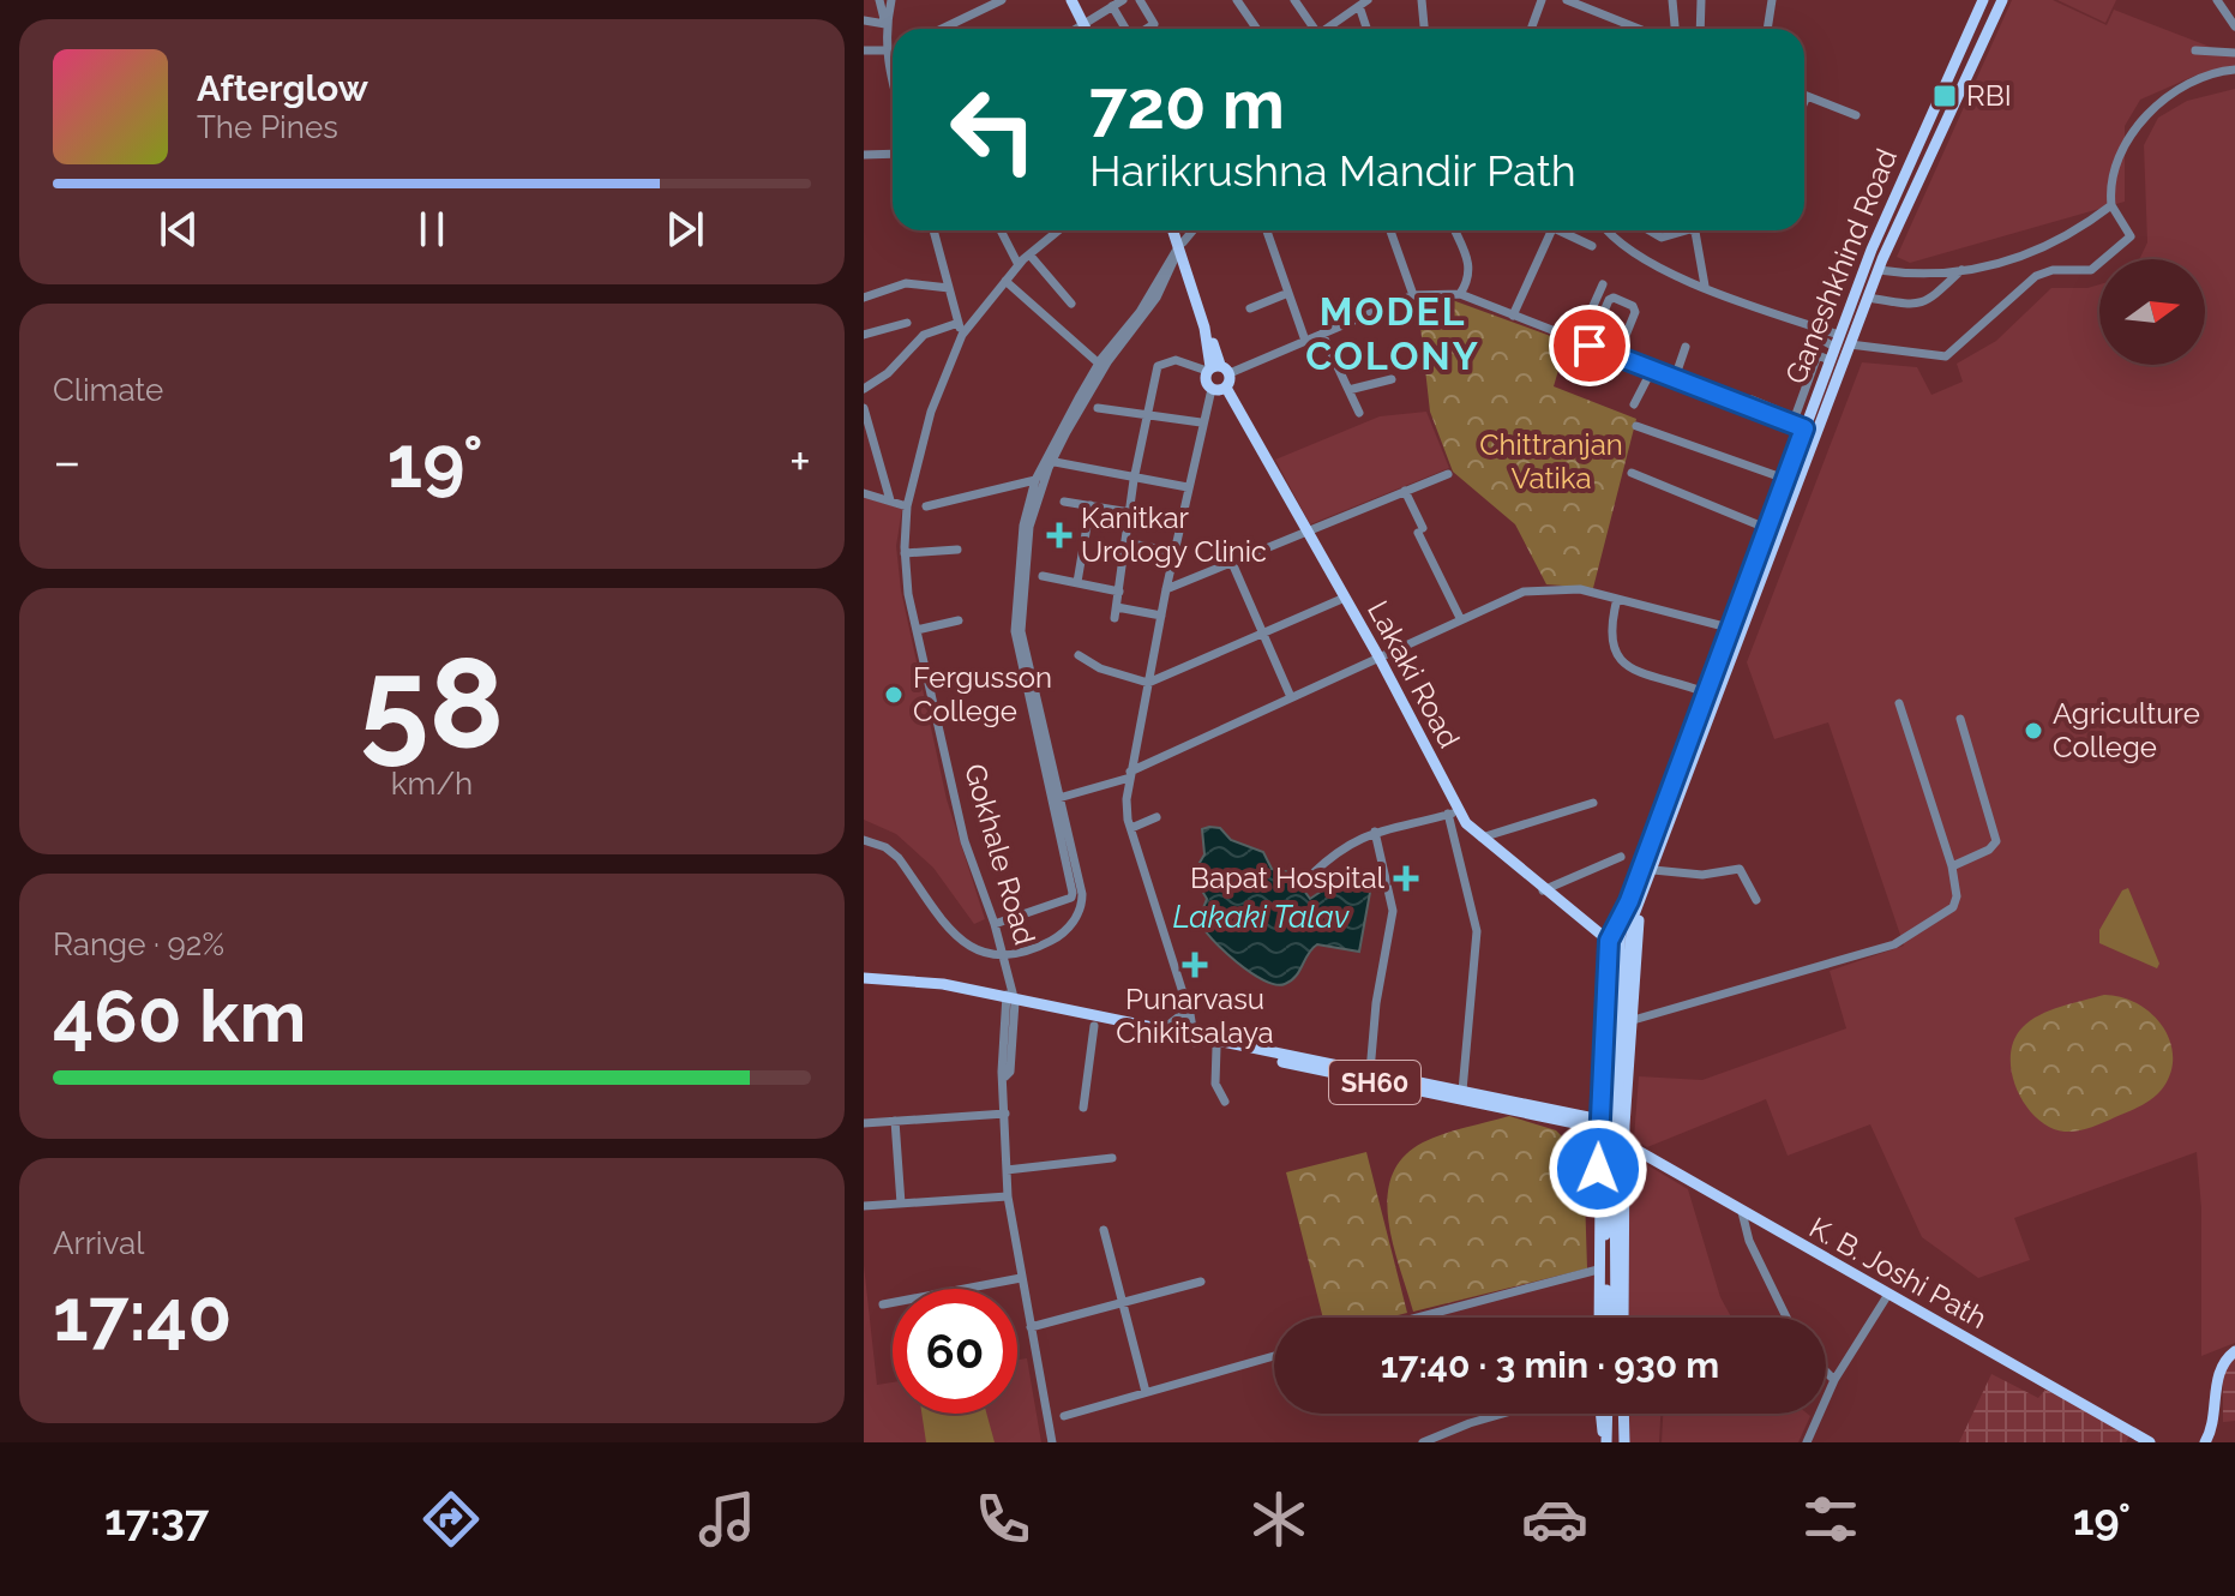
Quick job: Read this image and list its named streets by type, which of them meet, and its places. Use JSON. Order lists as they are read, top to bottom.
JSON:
{
  "streets": {
    "main road": [
      "Ganeshkhind Road",
      "Lakaki Road",
      "SH60",
      "K. B. Joshi Path"
    ],
    "street": ["Gokhale Road"]
  },
  "crossings": [
    ["Ganeshkhind Road", "Lakaki Road"],
    ["Ganeshkhind Road", "SH60"],
    ["Ganeshkhind Road", "K. B. Joshi Path"],
    ["Gokhale Road", "SH60"],
    ["SH60", "K. B. Joshi Path"]
  ],
  "districts": ["MODEL COLONY"],
  "water": ["Lakaki Talav"],
  "parks": ["Chittranjan Vatika"],
  "places": {
    "transit": ["RBI"],
    "health": ["Kanitkar Urology Clinic", "Bapat Hospital", "Punarvasu Chikitsalaya"],
    "other": ["Fergusson College", "Agriculture College"]
  },
  "north": "right",
  "page": {
    "turn": ["720 m", "Harikrushna Mandir Path"],
    "song": ["Afterglow", "The Pines"],
    "tile": [
      "Climate",
      ["58", "km/h"],
      ["Range · 92%", "460 km"],
      ["Arrival", "17:40"]
    ],
    "heat": ["−", "19°", "+"],
    "limit": "60",
    "trip": "17:40 · 3 min · 930 m",
    "tabs": ["17:37", "19°"]
  }
}
